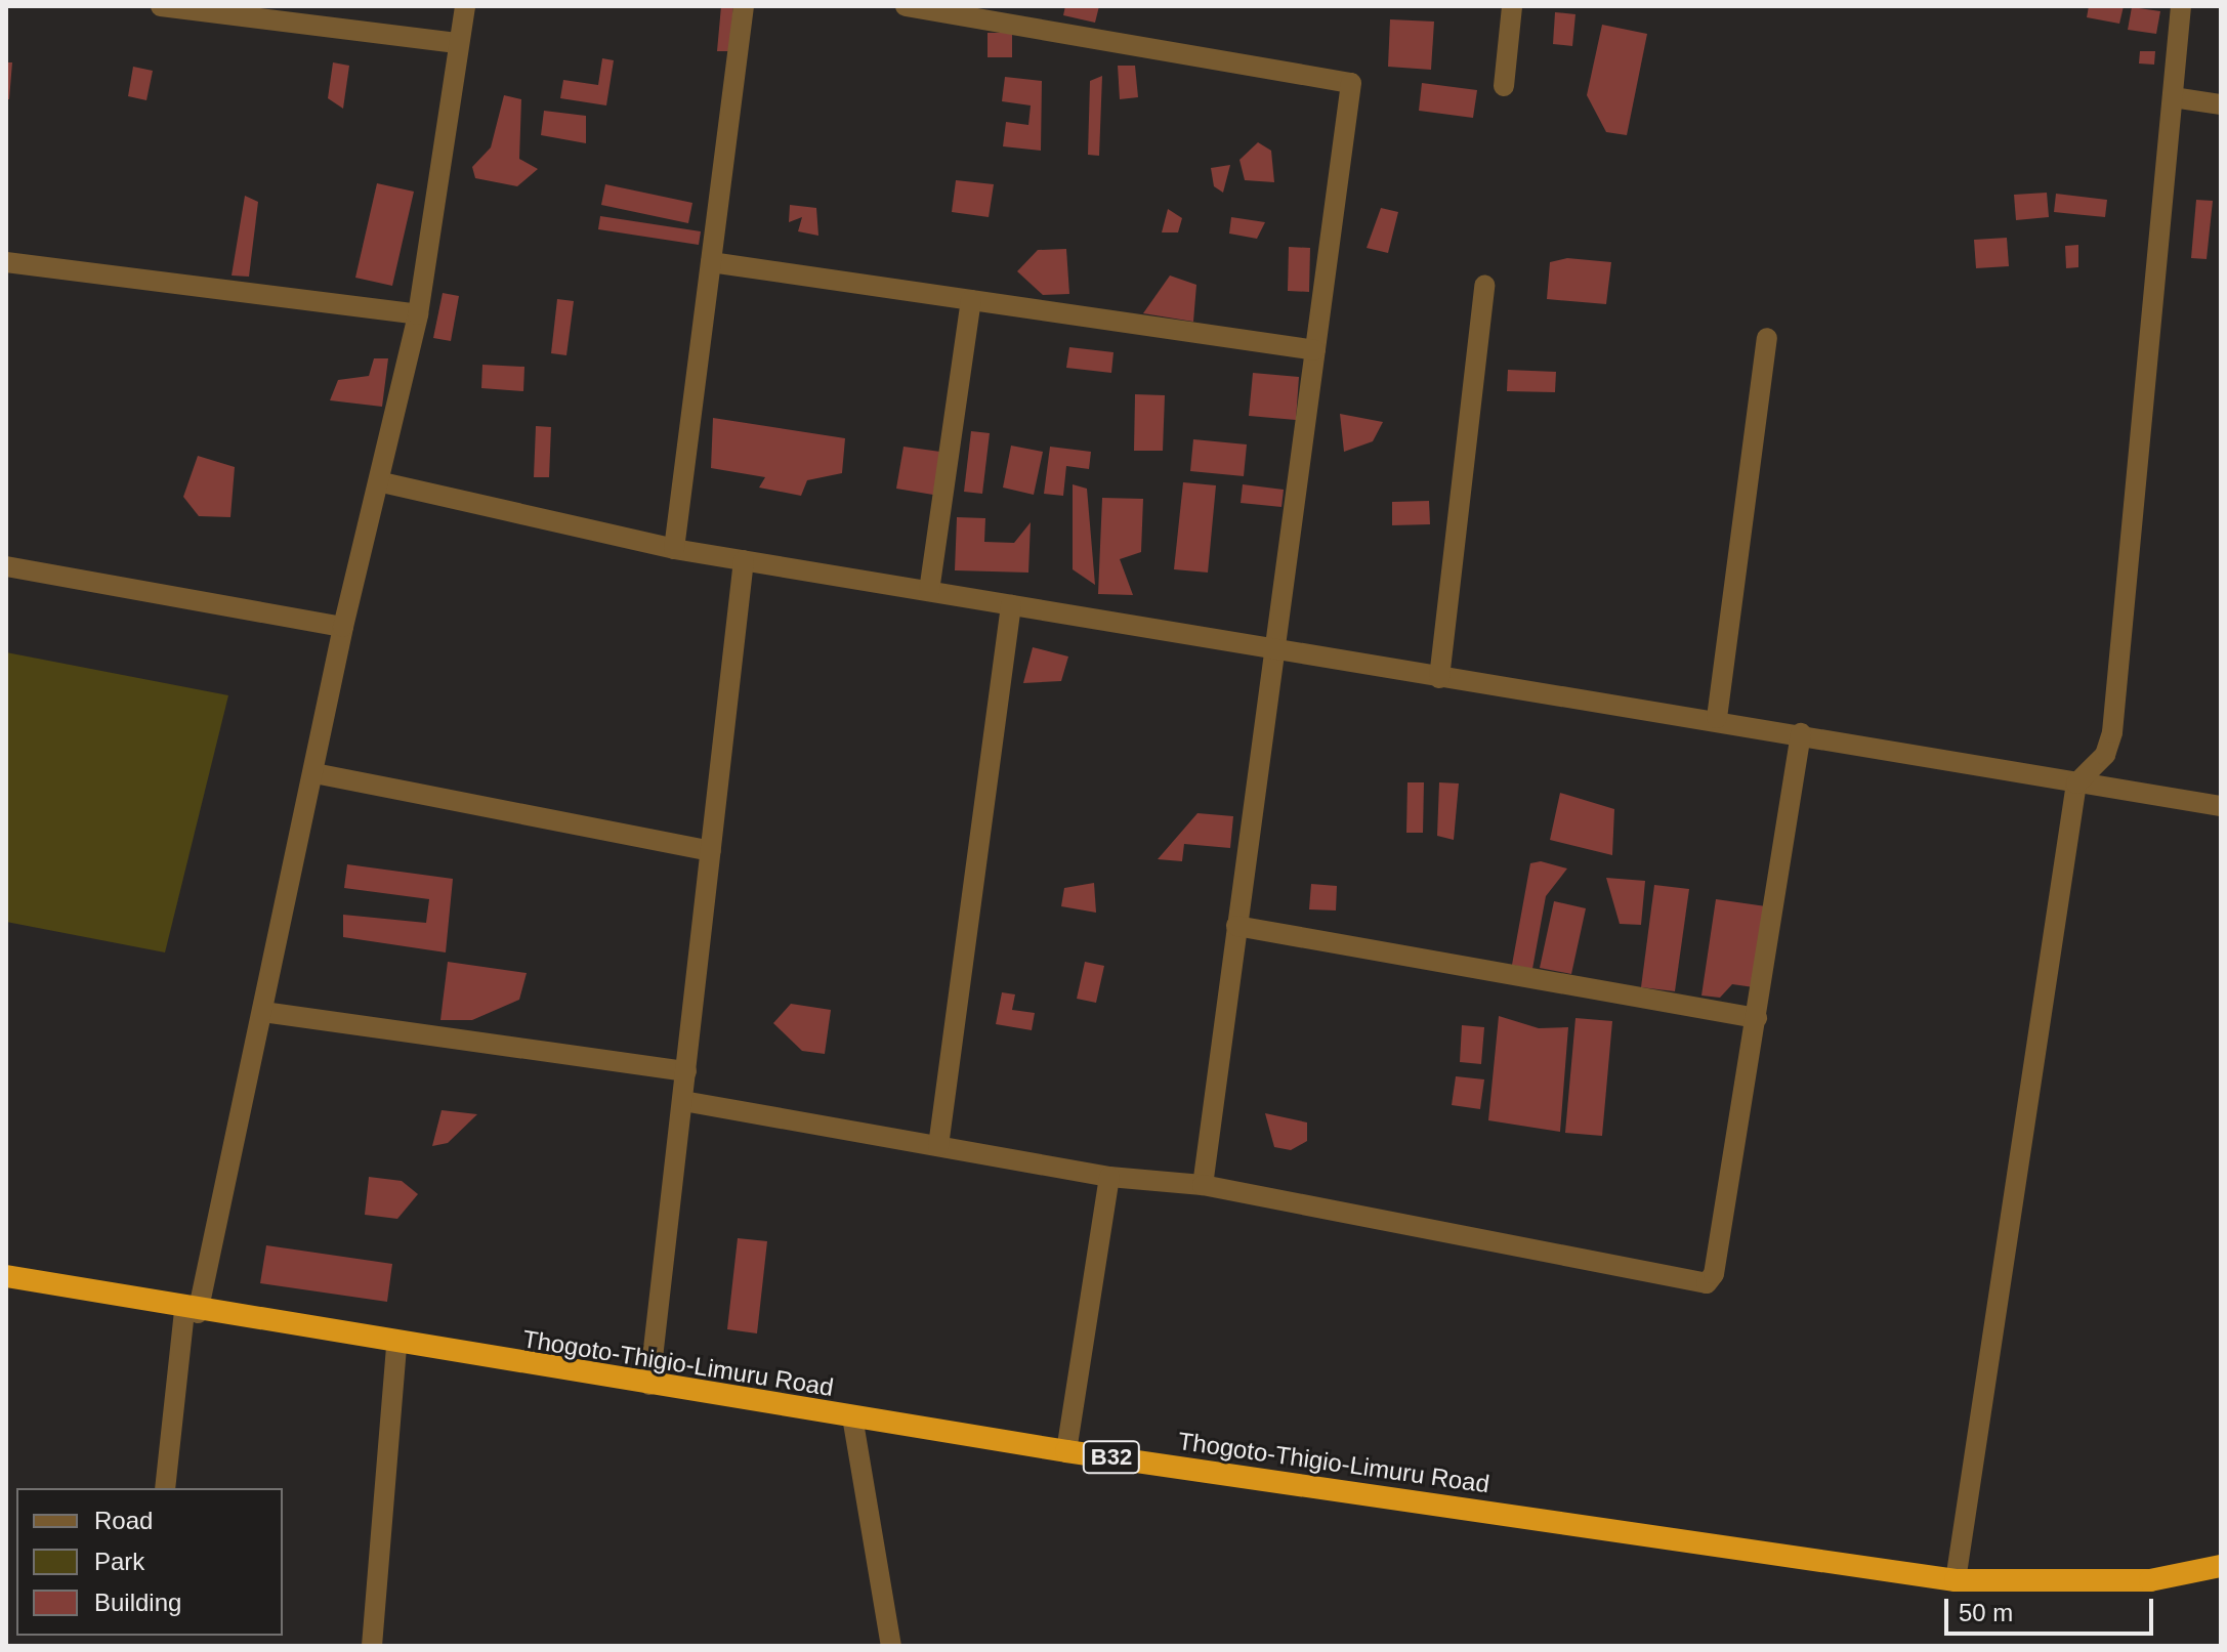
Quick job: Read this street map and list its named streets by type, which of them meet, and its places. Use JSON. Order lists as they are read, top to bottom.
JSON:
{
  "streets": {
    "highway": ["Thogoto-Thigio-Limuru Road", "B32"]
  },
  "legend": ["Road", "Park", "Building"],
  "scale_bar": "50 m"
}
